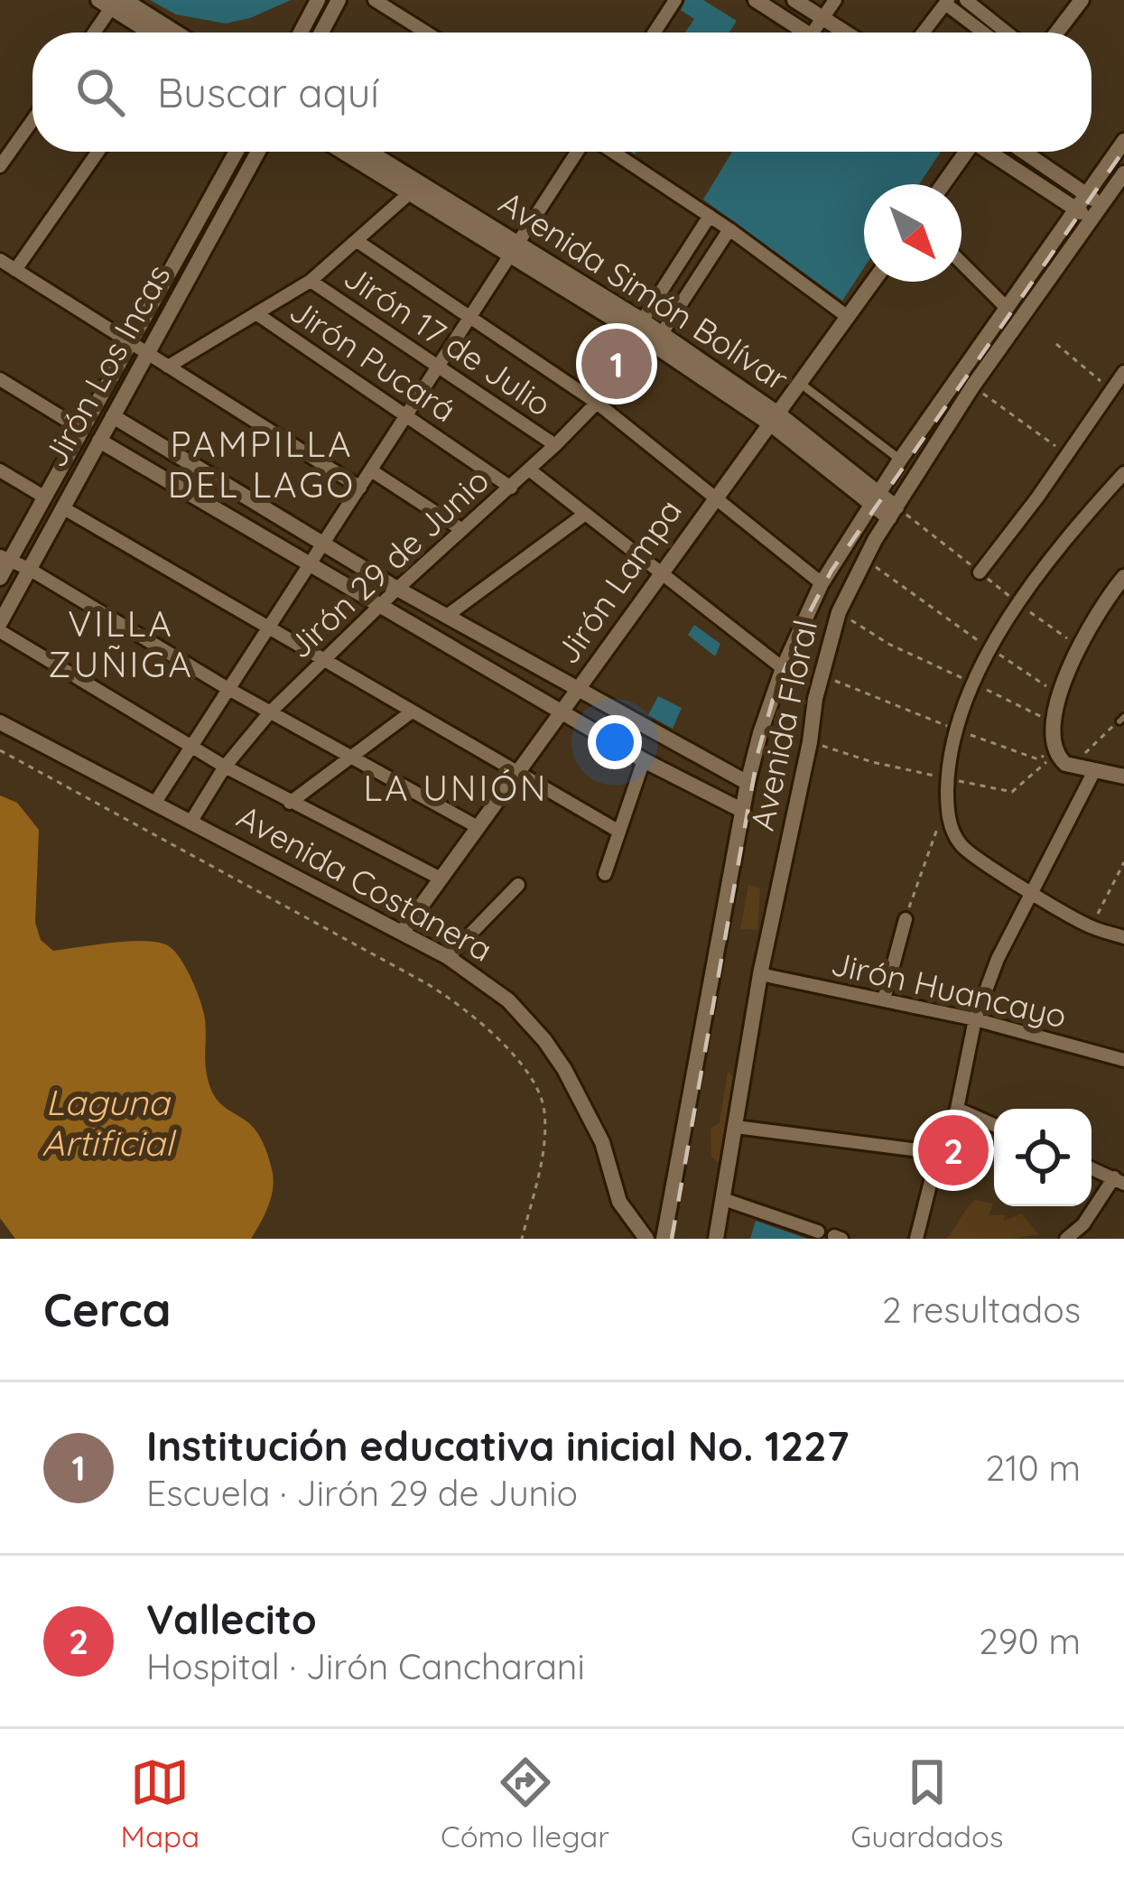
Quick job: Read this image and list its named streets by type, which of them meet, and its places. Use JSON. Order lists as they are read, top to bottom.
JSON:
{
  "streets": {
    "street": [
      "Avenida Simón Bolívar",
      "Jirón 17 de Julio",
      "Jirón Pucará",
      "Jirón Los Incas",
      "Jirón 29 de Junio",
      "Jirón Lampa",
      "Avenida Floral",
      "Avenida Costanera",
      "Jirón Huancayo"
    ]
  },
  "crossings": [
    ["Avenida Simón Bolívar", "Jirón 29 de Junio"],
    ["Avenida Simón Bolívar", "Jirón Lampa"],
    ["Avenida Simón Bolívar", "Avenida Floral"],
    ["Jirón 17 de Julio", "Jirón 29 de Junio"],
    ["Jirón Pucará", "Jirón 29 de Junio"],
    ["Jirón 29 de Junio", "Avenida Costanera"],
    ["Jirón Lampa", "Avenida Costanera"],
    ["Avenida Floral", "Jirón Huancayo"]
  ],
  "districts": ["PAMPILLA DEL LAGO", "VILLA ZUÑIGA", "LA UNIÓN"],
  "water": ["Laguna Artificial"],
  "north": "bottom right",
  "page": {
    "search": "Buscar aquí",
    "pins": ["1", "2"],
    "heading": ["Cerca", "2 resultados"],
    "list": [
      {
        "mark": "1",
        "name": "Institución educativa inicial No. 1227",
        "note": "Escuela · Jirón 29 de Junio",
        "value": "210 m"
      },
      {
        "mark": "2",
        "name": "Vallecito",
        "note": "Hospital · Jirón Cancharani",
        "value": "290 m"
      }
    ],
    "nav": ["Mapa", "Cómo llegar", "Guardados"]
  }
}
